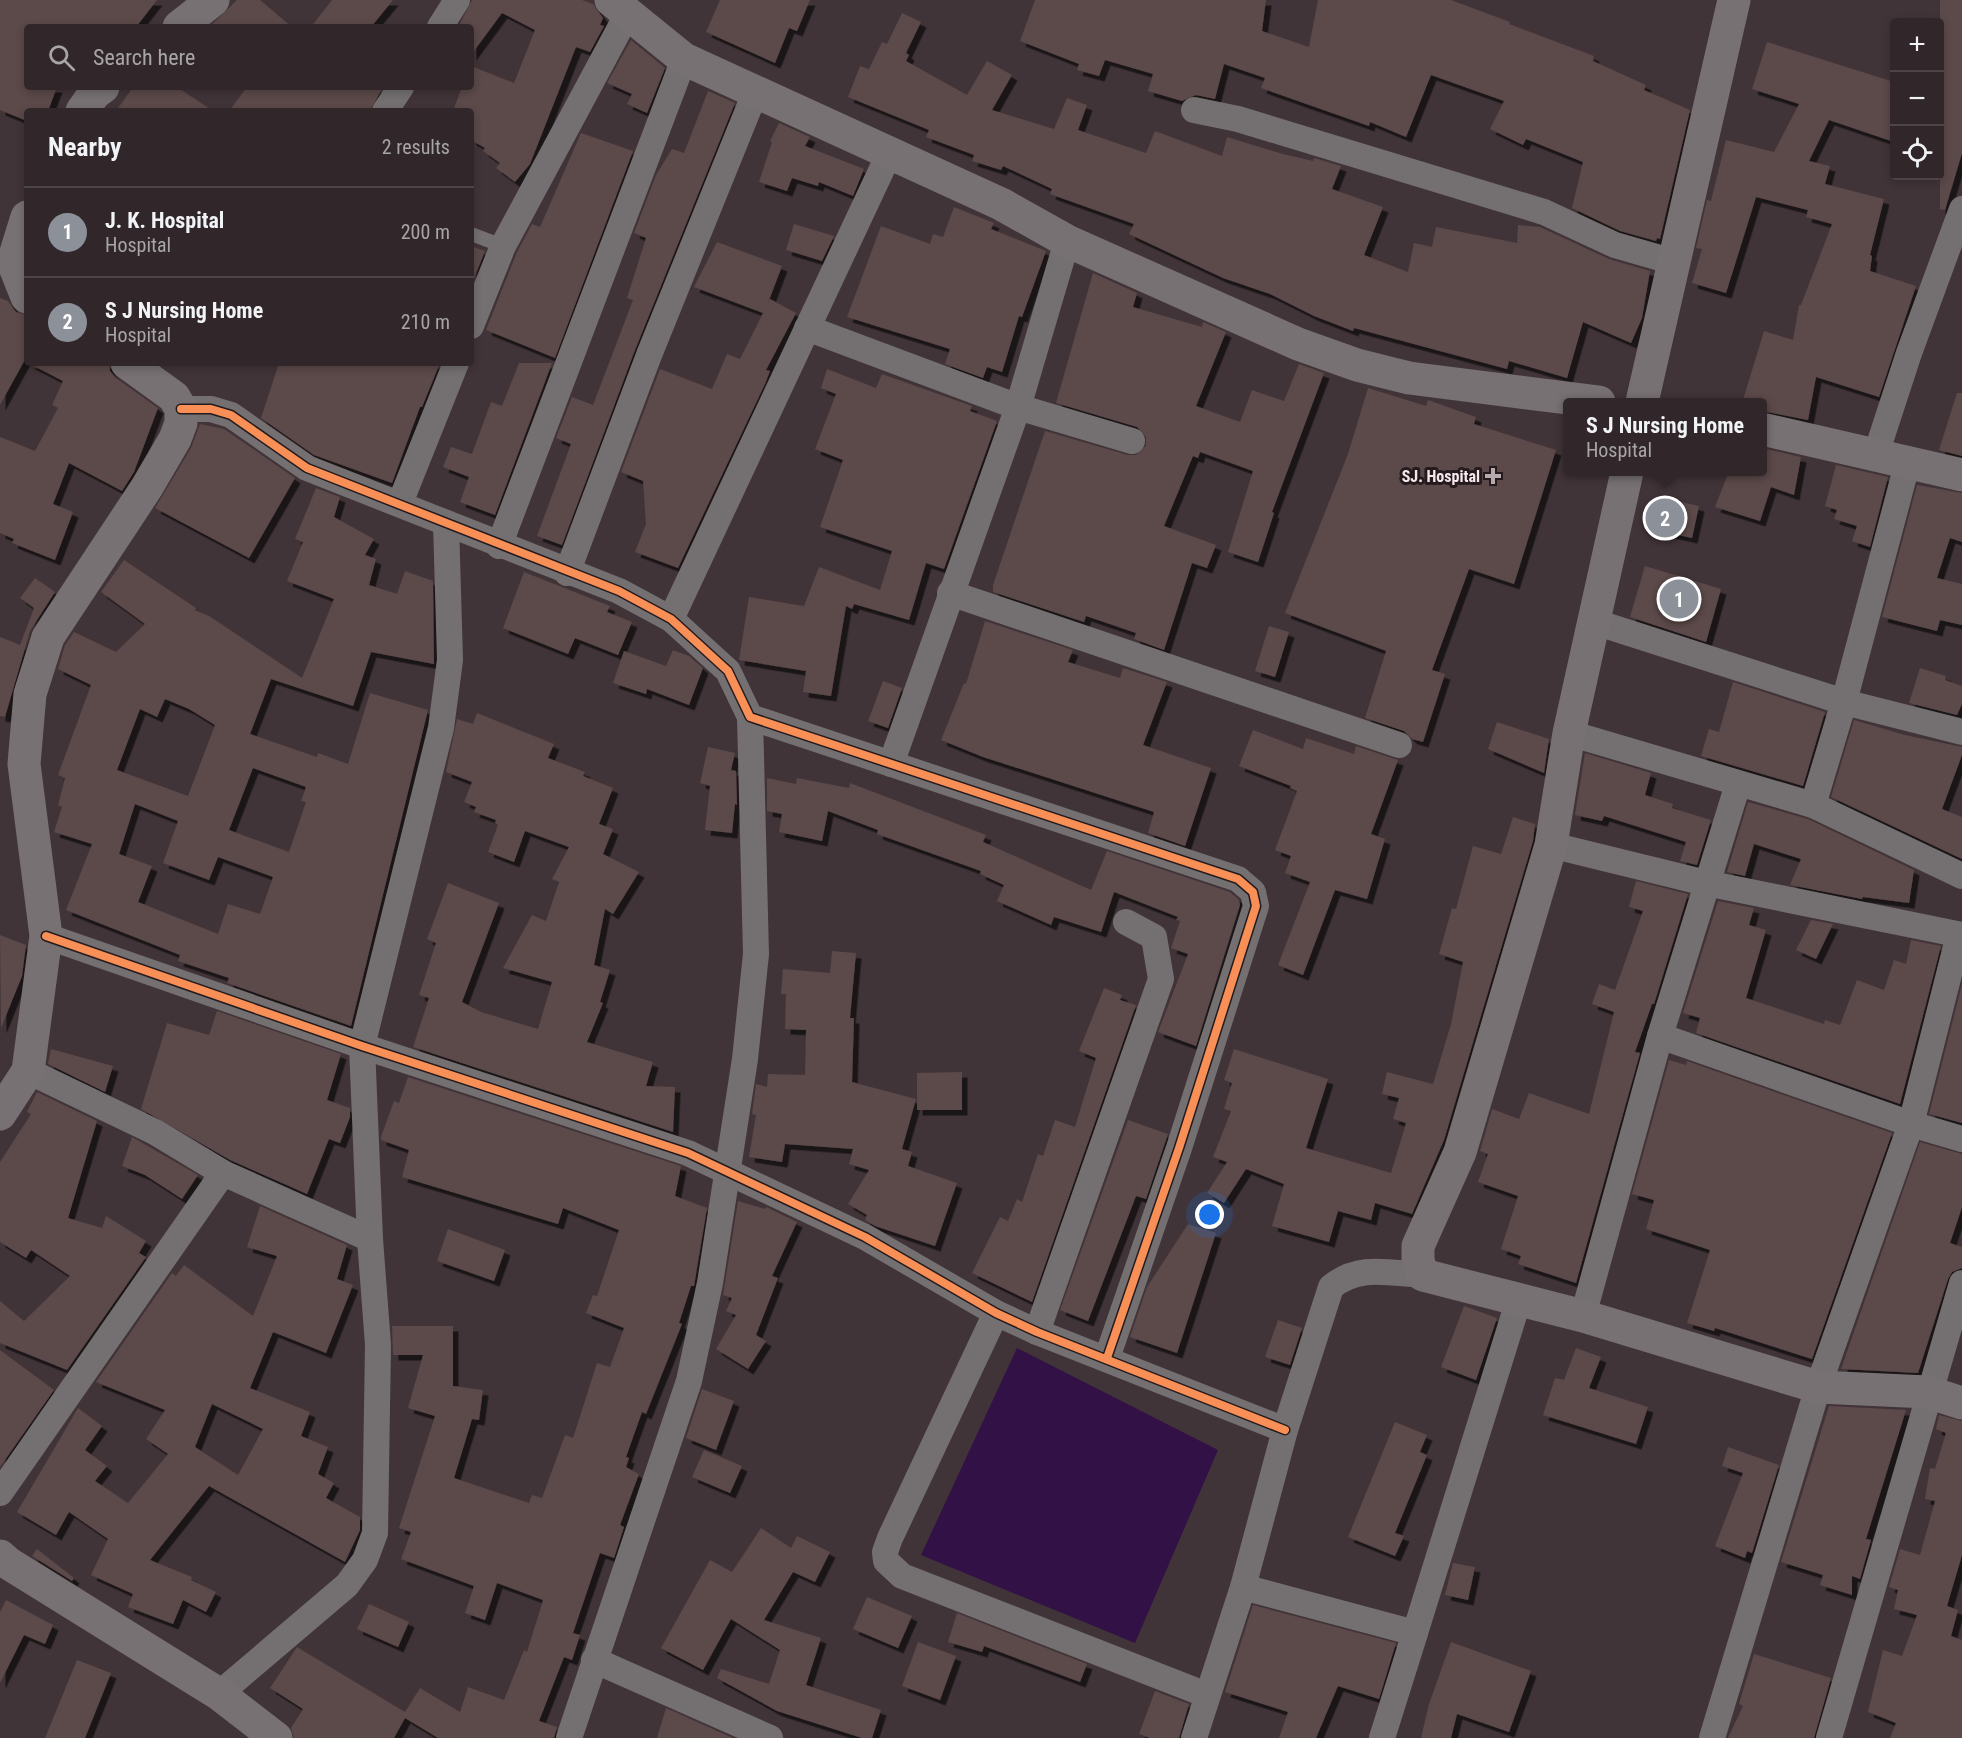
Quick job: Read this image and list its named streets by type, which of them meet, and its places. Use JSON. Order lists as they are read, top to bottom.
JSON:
{
  "places": {
    "health": ["SJ. Hospital"]
  },
  "page": {
    "map_buttons": ["+", "−"],
    "search": "Search here",
    "heading": ["Nearby", "2 results"],
    "list": [
      {
        "mark": "1",
        "name": "J. K. Hospital",
        "note": "Hospital",
        "value": "200 m"
      },
      {
        "mark": "2",
        "name": "S J Nursing Home",
        "note": "Hospital",
        "value": "210 m"
      }
    ],
    "popup": ["S J Nursing Home", "Hospital"],
    "pins": ["2", "1"]
  }
}
